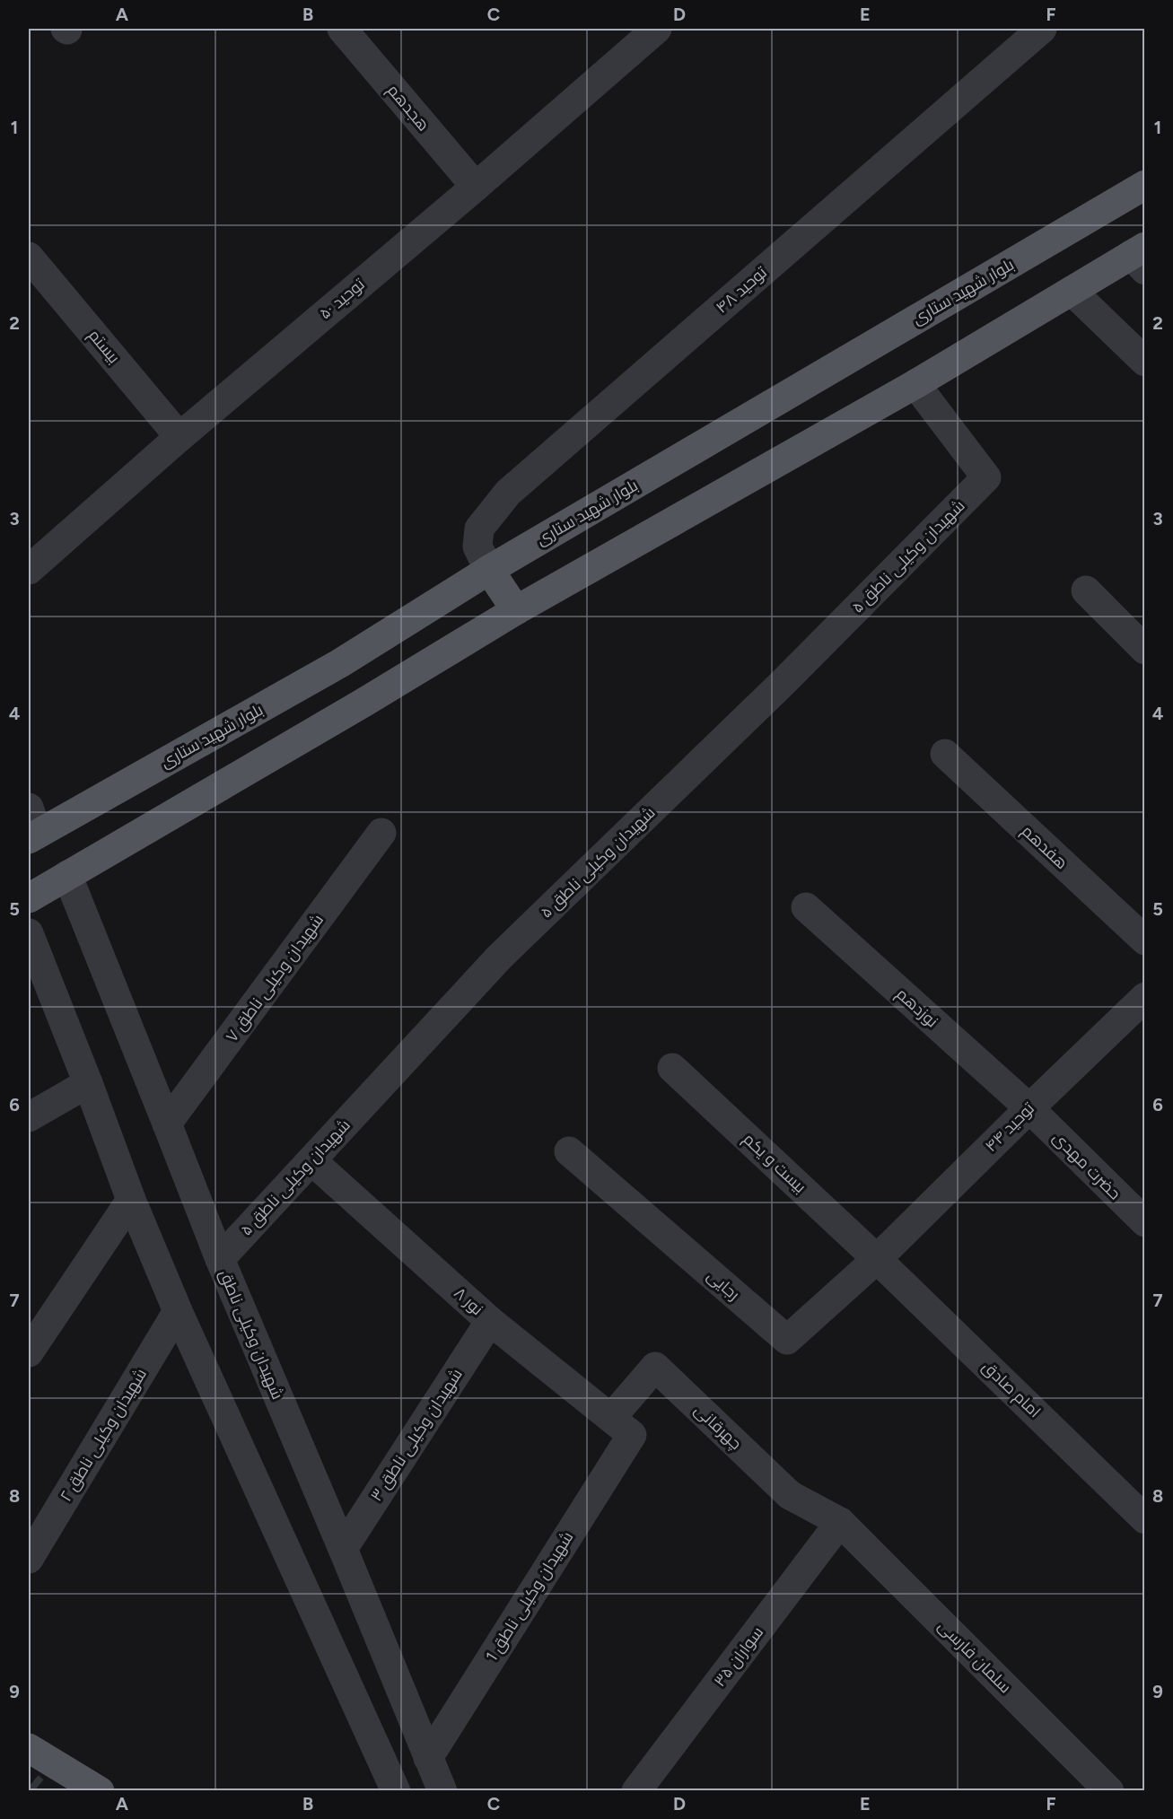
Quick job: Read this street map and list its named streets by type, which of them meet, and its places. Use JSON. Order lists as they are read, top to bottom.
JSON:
{
  "streets": {
    "main road": ["بلوار شهید ستاری"],
    "street": [
      "هجدهم",
      "توحید ۴۸",
      "توحید ۵۰",
      "بیستم",
      "شهیدان وکیلی ناطق ۵",
      "هفدهم",
      "شهیدان وکیلی ناطق ۷",
      "نوزدهم",
      "توحید ۴۴",
      "بیست و یکم",
      "حضرت مهدی",
      "رجایی",
      "نور ۸",
      "شهیدان وکیلی ناطق",
      "امام صادق",
      "چهرقانی",
      "شهیدان وکیلی ناطق ٢",
      "شهیدان وکیلی ناطق ۳",
      "شهیدان وکیلی ناطق 1",
      "سواران ۳۵",
      "سلمان فارسی"
    ]
  },
  "crossings": [
    ["هجدهم", "توحید ۵۰"],
    ["توحید ۴۸", "بلوار شهید ستاری"],
    ["توحید ۵۰", "بیستم"],
    ["شهیدان وکیلی ناطق ۵", "نور ۸"],
    ["شهیدان وکیلی ناطق ۵", "شهیدان وکیلی ناطق"],
    ["شهیدان وکیلی ناطق ۷", "شهیدان وکیلی ناطق"],
    ["نوزدهم", "توحید ۴۴"],
    ["نوزدهم", "حضرت مهدی"],
    ["توحید ۴۴", "بیست و یکم"],
    ["توحید ۴۴", "حضرت مهدی"],
    ["توحید ۴۴", "رجایی"],
    ["توحید ۴۴", "امام صادق"],
    ["بیست و یکم", "رجایی"],
    ["بیست و یکم", "امام صادق"],
    ["رجایی", "امام صادق"],
    ["نور ۸", "چهرقانی"],
    ["نور ۸", "شهیدان وکیلی ناطق ۳"],
    ["نور ۸", "شهیدان وکیلی ناطق 1"],
    ["شهیدان وکیلی ناطق", "شهیدان وکیلی ناطق ۳"],
    ["شهیدان وکیلی ناطق", "شهیدان وکیلی ناطق 1"],
    ["چهرقانی", "شهیدان وکیلی ناطق 1"],
    ["چهرقانی", "سواران ۳۵"],
    ["چهرقانی", "سلمان فارسی"],
    ["سواران ۳۵", "سلمان فارسی"]
  ],
  "grid": {
    "columns": [
      "A",
      "B",
      "C",
      "D",
      "E",
      "F"
    ],
    "rows": [
      "1",
      "2",
      "3",
      "4",
      "5",
      "6",
      "7",
      "8",
      "9"
    ]
  }
}
